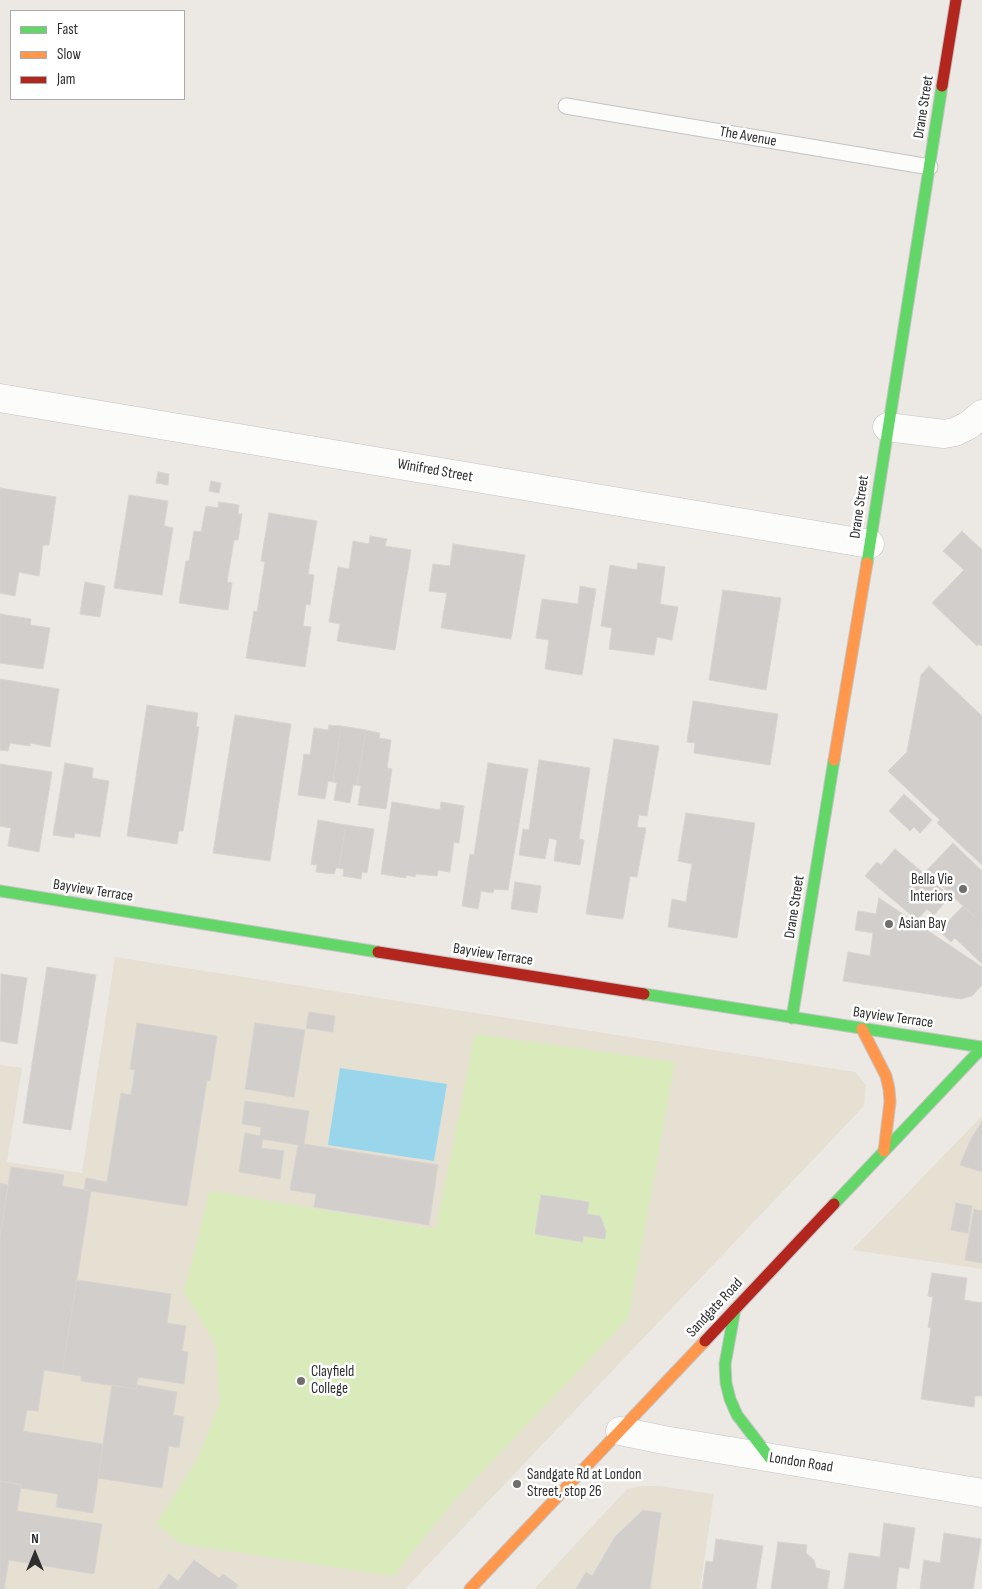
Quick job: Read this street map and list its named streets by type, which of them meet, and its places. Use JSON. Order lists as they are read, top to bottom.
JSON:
{
  "streets": {
    "main road": ["Drane Street", "Bayview Terrace", "Sandgate Road"],
    "street": ["Winifred Street", "London Road"],
    "lane": ["The Avenue"]
  },
  "crossings": [
    ["Drane Street", "The Avenue"],
    ["Drane Street", "Winifred Street"],
    ["Drane Street", "Bayview Terrace"],
    ["Bayview Terrace", "Sandgate Road"],
    ["Sandgate Road", "London Road"]
  ],
  "places": [
    "Bella Vie Interiors",
    "Asian Bay",
    "Clayfield College",
    "Sandgate Rd at London Street, stop 26"
  ],
  "legend": ["Fast", "Slow", "Jam"],
  "north": "top"
}
